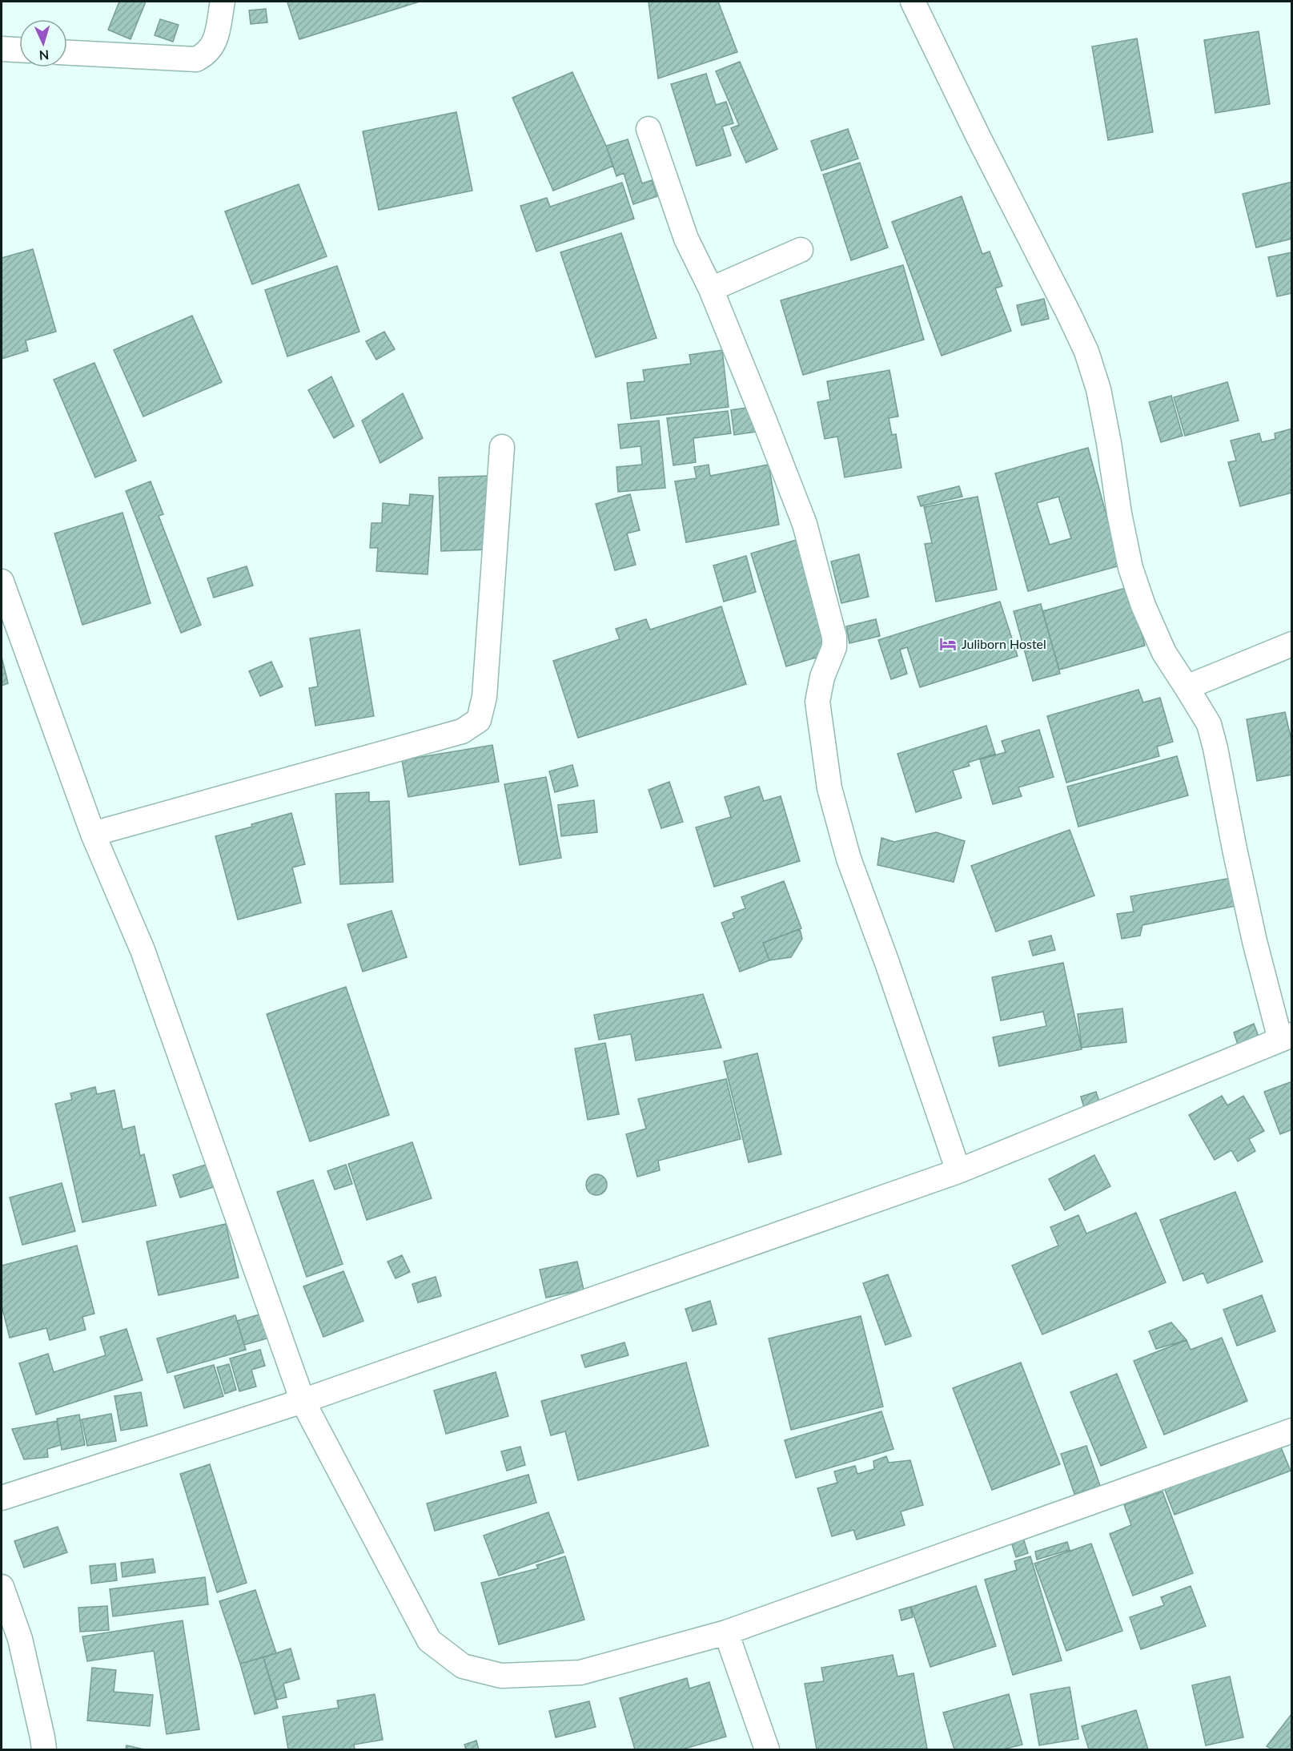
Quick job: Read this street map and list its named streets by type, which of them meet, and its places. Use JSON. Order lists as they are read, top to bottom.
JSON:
{
  "places": {
    "hotel": ["Juliborn Hostel"]
  },
  "north": "bottom"
}
